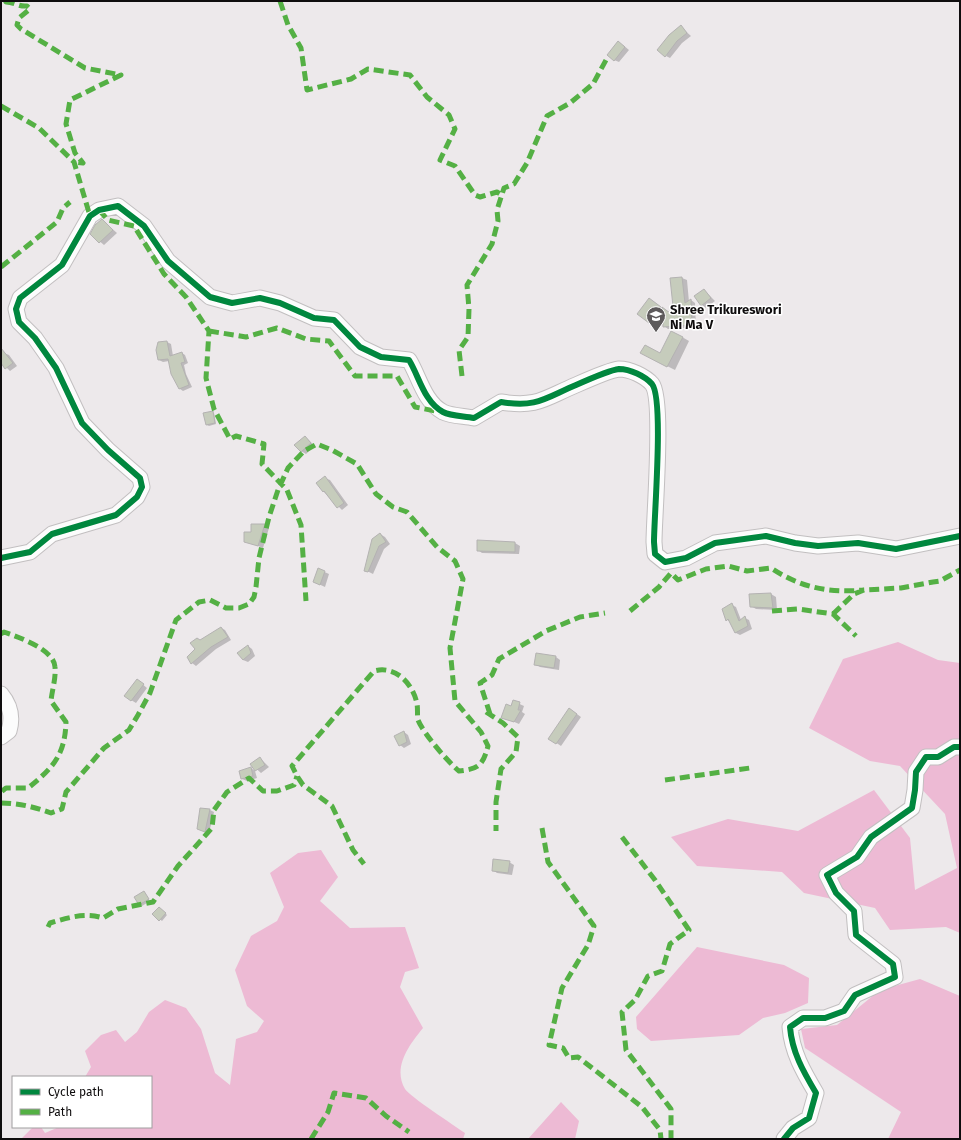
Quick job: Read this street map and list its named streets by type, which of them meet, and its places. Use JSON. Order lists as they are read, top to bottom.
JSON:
{
  "places": {
    "school or university": ["Shree Trikureswori Ni Ma V"]
  },
  "legend": ["Cycle path", "Path"]
}
